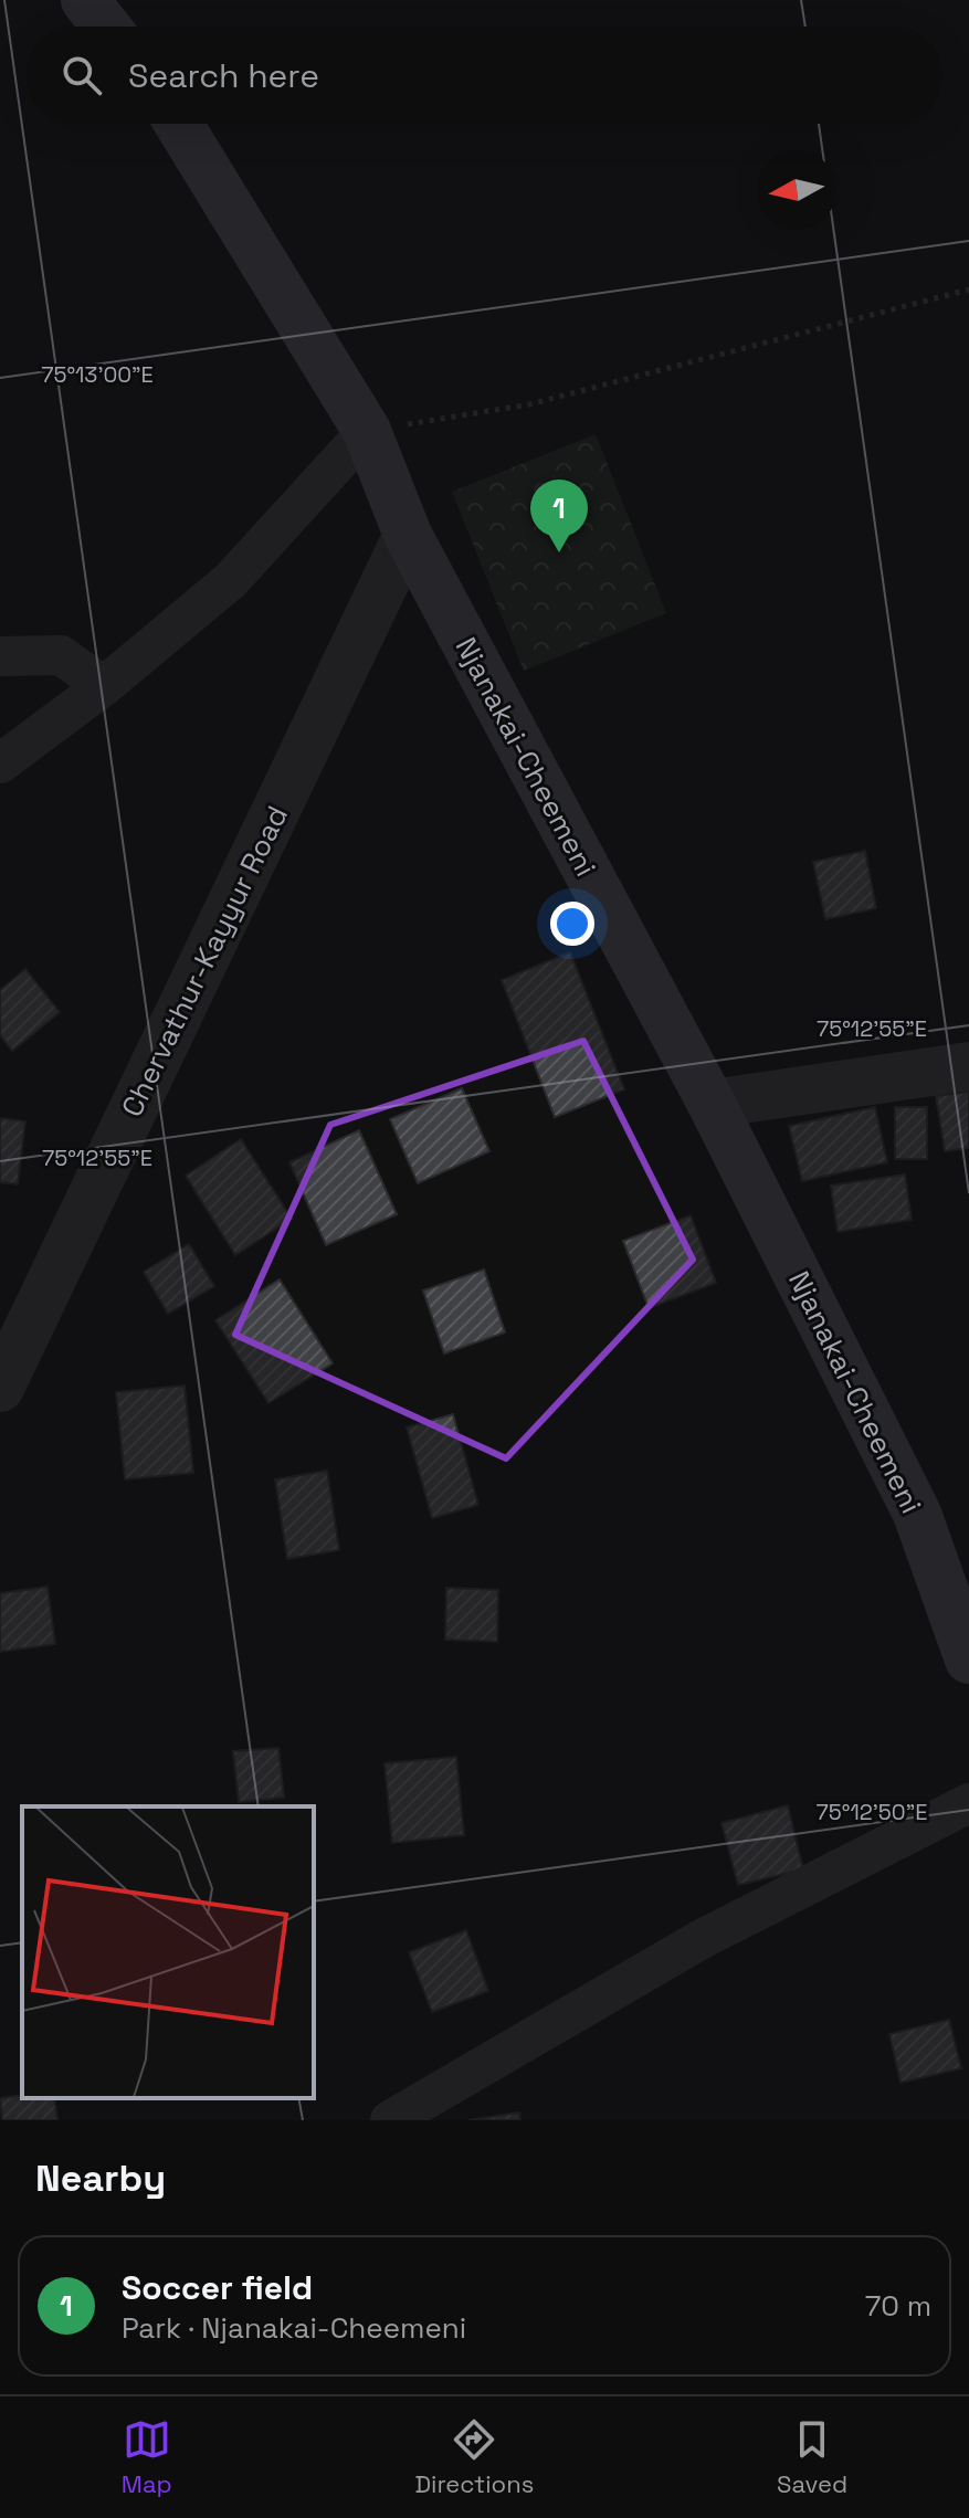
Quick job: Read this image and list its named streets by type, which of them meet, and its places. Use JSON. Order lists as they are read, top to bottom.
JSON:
{
  "streets": {
    "main road": ["Njanakai-Cheemeni"],
    "street": ["Chervathur-Kayyur Road"]
  },
  "crossings": [
    ["Njanakai-Cheemeni", "Chervathur-Kayyur Road"]
  ],
  "north": "left",
  "page": {
    "search": "Search here",
    "pins": "1",
    "heading": "Nearby",
    "list": [
      {
        "mark": "1",
        "name": "Soccer field",
        "note": "Park · Njanakai-Cheemeni",
        "value": "70 m"
      }
    ],
    "nav": ["Map", "Directions", "Saved"]
  },
  "coordinates": ["75°13'00\"E", "75°12'55\"E", "75°12'50\"E"]
}
